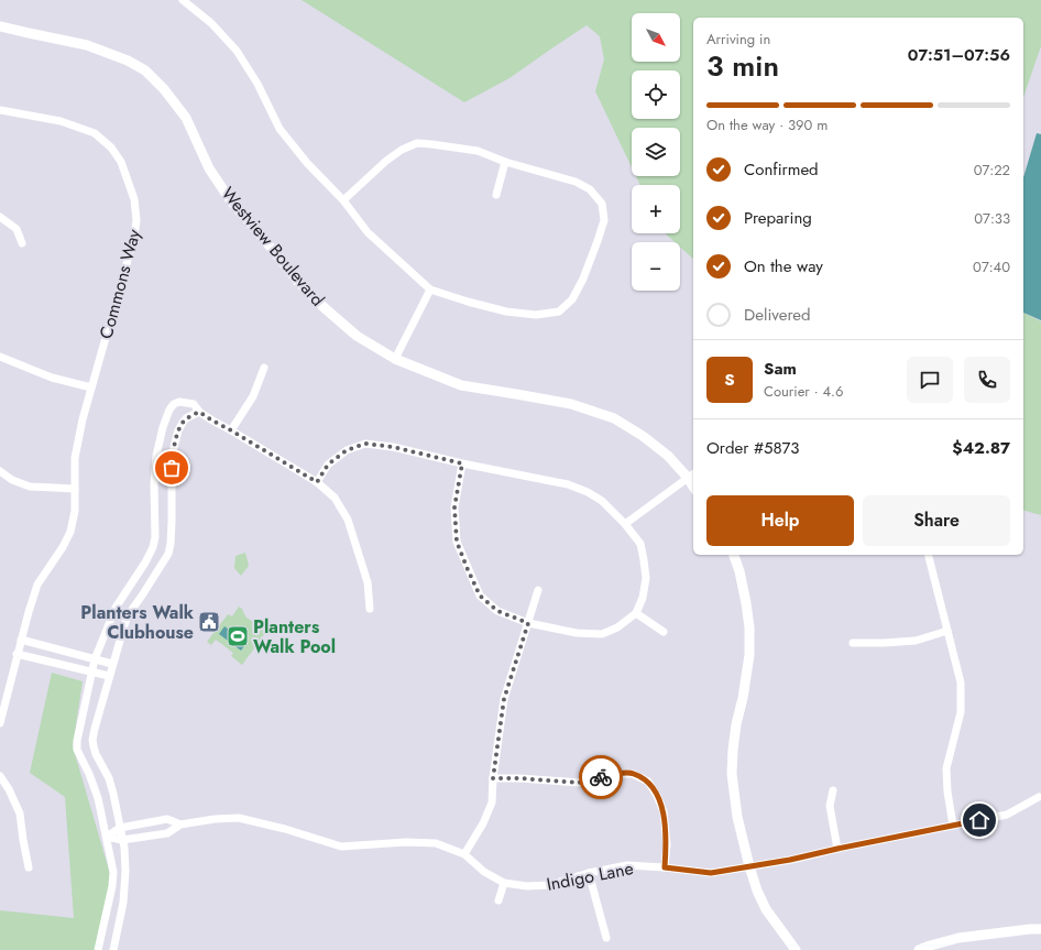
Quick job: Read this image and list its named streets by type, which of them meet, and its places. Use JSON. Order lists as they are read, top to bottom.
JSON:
{
  "streets": {
    "street": ["Westview Boulevard", "Commons Way", "Indigo Lane"]
  },
  "places": {
    "public building": ["Planters Walk Clubhouse"],
    "sports": ["Planters Walk Pool"]
  },
  "north": "bottom right",
  "page": {
    "map_buttons": ["+", "−"],
    "heading": ["3 min", "Arriving in", "07:51–07:56"],
    "panel": [
      "Sam",
      "Courier · 4.6",
      "Order #5873",
      "$42.87"
    ],
    "bar": "On the way · 390 m",
    "list": [
      ["Confirmed", "07:22"],
      ["Preparing", "07:33"],
      ["On the way", "07:40"],
      "Delivered"
    ],
    "round": "S",
    "buttons": ["Help", "Share"]
  }
}
